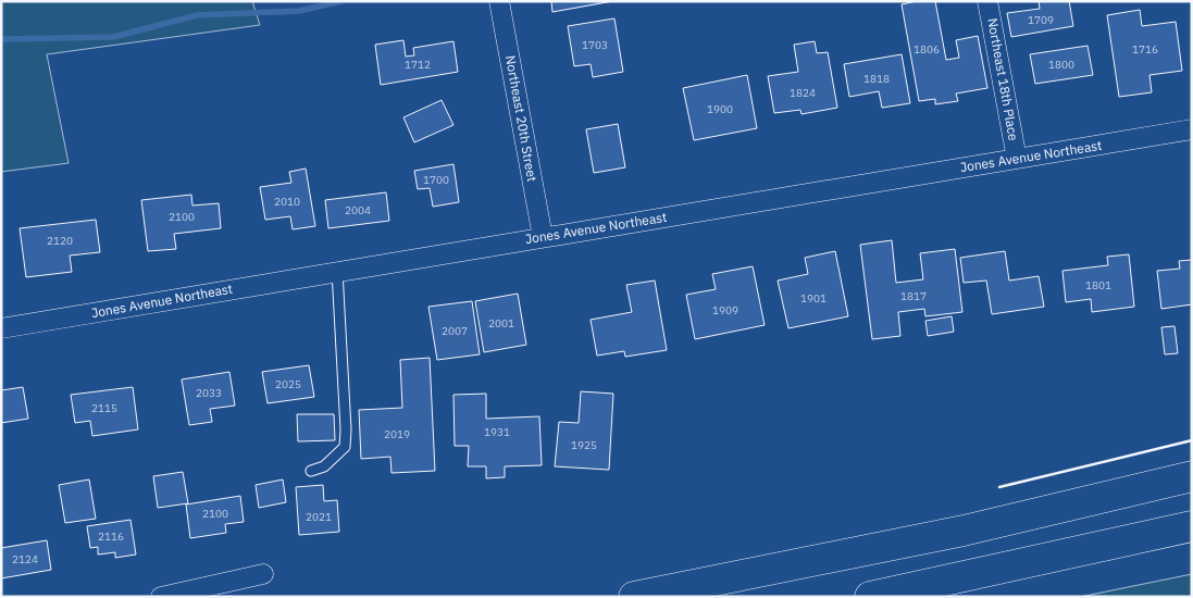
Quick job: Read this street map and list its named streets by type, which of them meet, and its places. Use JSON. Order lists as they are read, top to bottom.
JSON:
{
  "streets": {
    "street": ["Northeast 18th Place", "Northeast 20th Street", "Jones Avenue Northeast"]
  },
  "crossings": [
    ["Northeast 18th Place", "Jones Avenue Northeast"],
    ["Northeast 20th Street", "Jones Avenue Northeast"]
  ],
  "house_numbers": [
    "1709",
    "1703",
    "1806",
    "1716",
    "1712",
    "1800",
    "1818",
    "1824",
    "1900",
    "1700",
    "2010",
    "2004",
    "2100",
    "2120",
    "1801",
    "1817",
    "1901",
    "1909",
    "2001",
    "2007",
    "2025",
    "2033",
    "2115",
    "1931",
    "2019",
    "1925",
    "2100",
    "2021",
    "2116",
    "2124"
  ]
}
